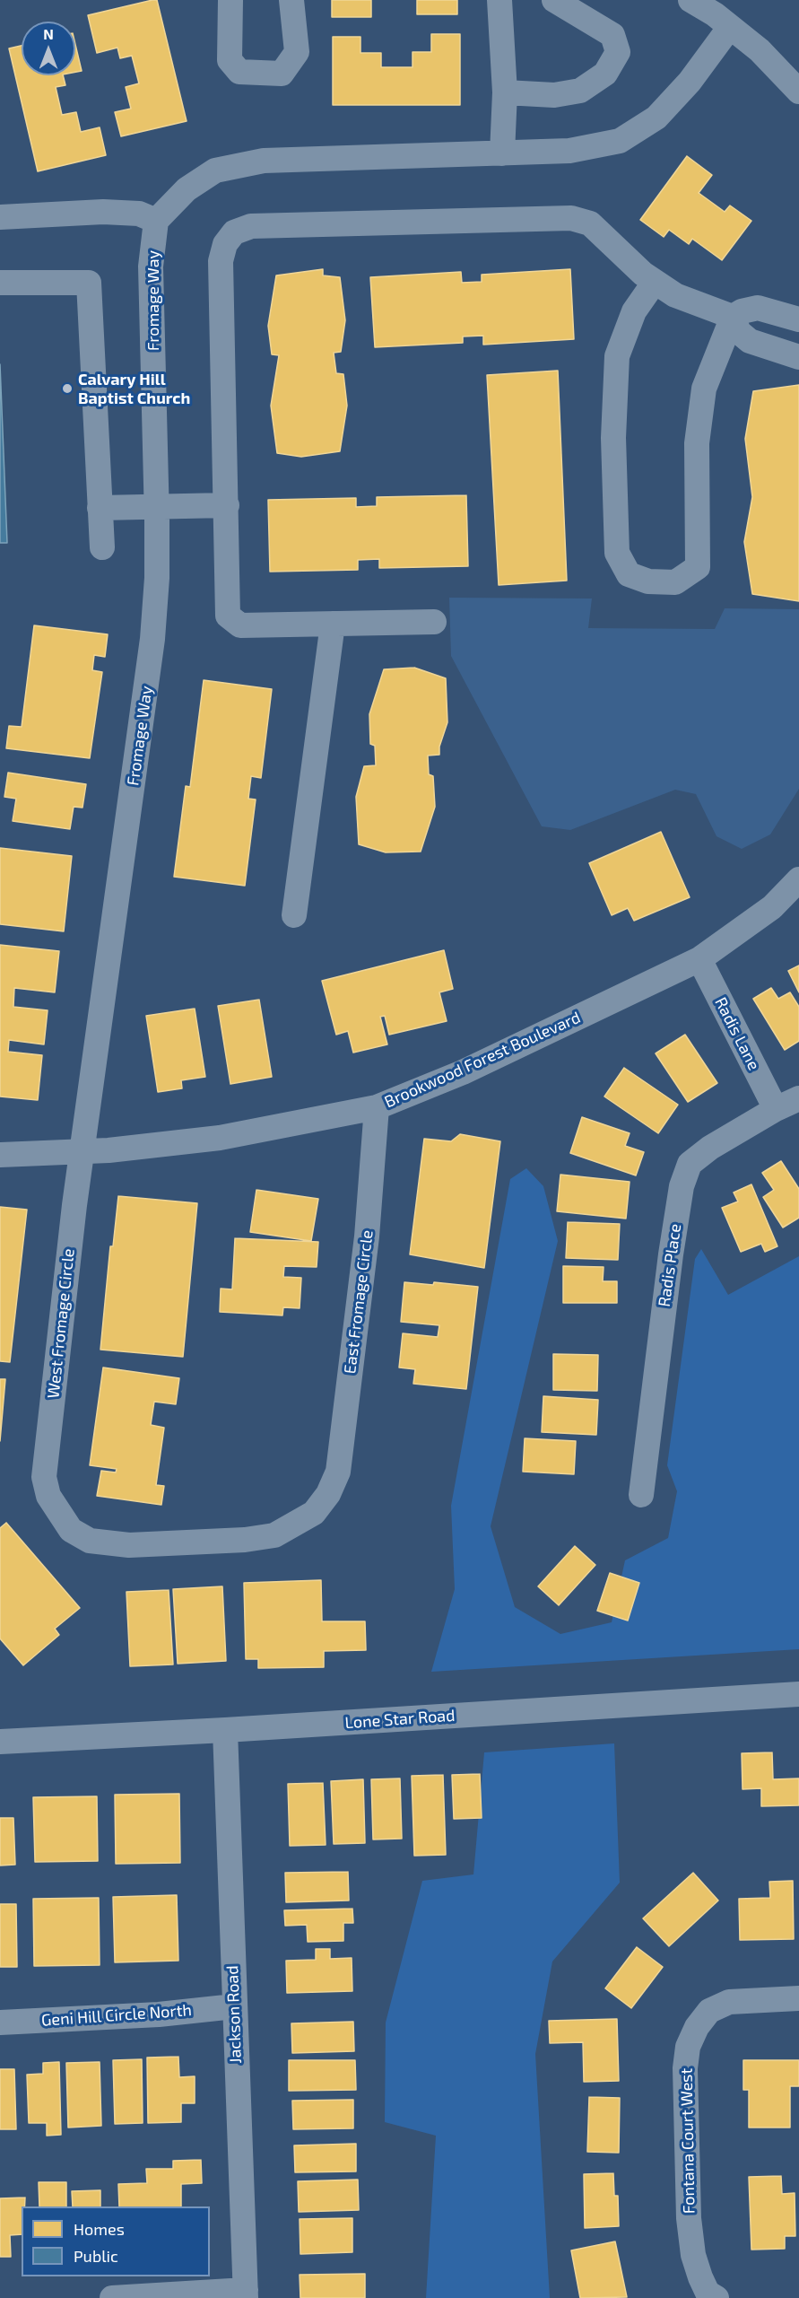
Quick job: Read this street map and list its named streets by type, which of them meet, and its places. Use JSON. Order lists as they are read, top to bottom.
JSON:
{
  "streets": {
    "street": [
      "Fromage Way",
      "Radis Lane",
      "Brookwood Forest Boulevard",
      "Radis Place",
      "East Fromage Circle",
      "West Fromage Circle",
      "Lone Star Road",
      "Jackson Road",
      "Geni Hill Circle North",
      "Fontana Court West"
    ]
  },
  "crossings": [
    ["Fromage Way", "Brookwood Forest Boulevard"],
    ["Fromage Way", "West Fromage Circle"],
    ["Radis Lane", "Brookwood Forest Boulevard"],
    ["Radis Lane", "Radis Place"],
    ["Brookwood Forest Boulevard", "East Fromage Circle"],
    ["Brookwood Forest Boulevard", "West Fromage Circle"],
    ["East Fromage Circle", "West Fromage Circle"],
    ["Lone Star Road", "Jackson Road"],
    ["Jackson Road", "Geni Hill Circle North"]
  ],
  "places": ["Calvary Hill Baptist Church"],
  "legend": ["Homes", "Public"],
  "north": "top"
}
